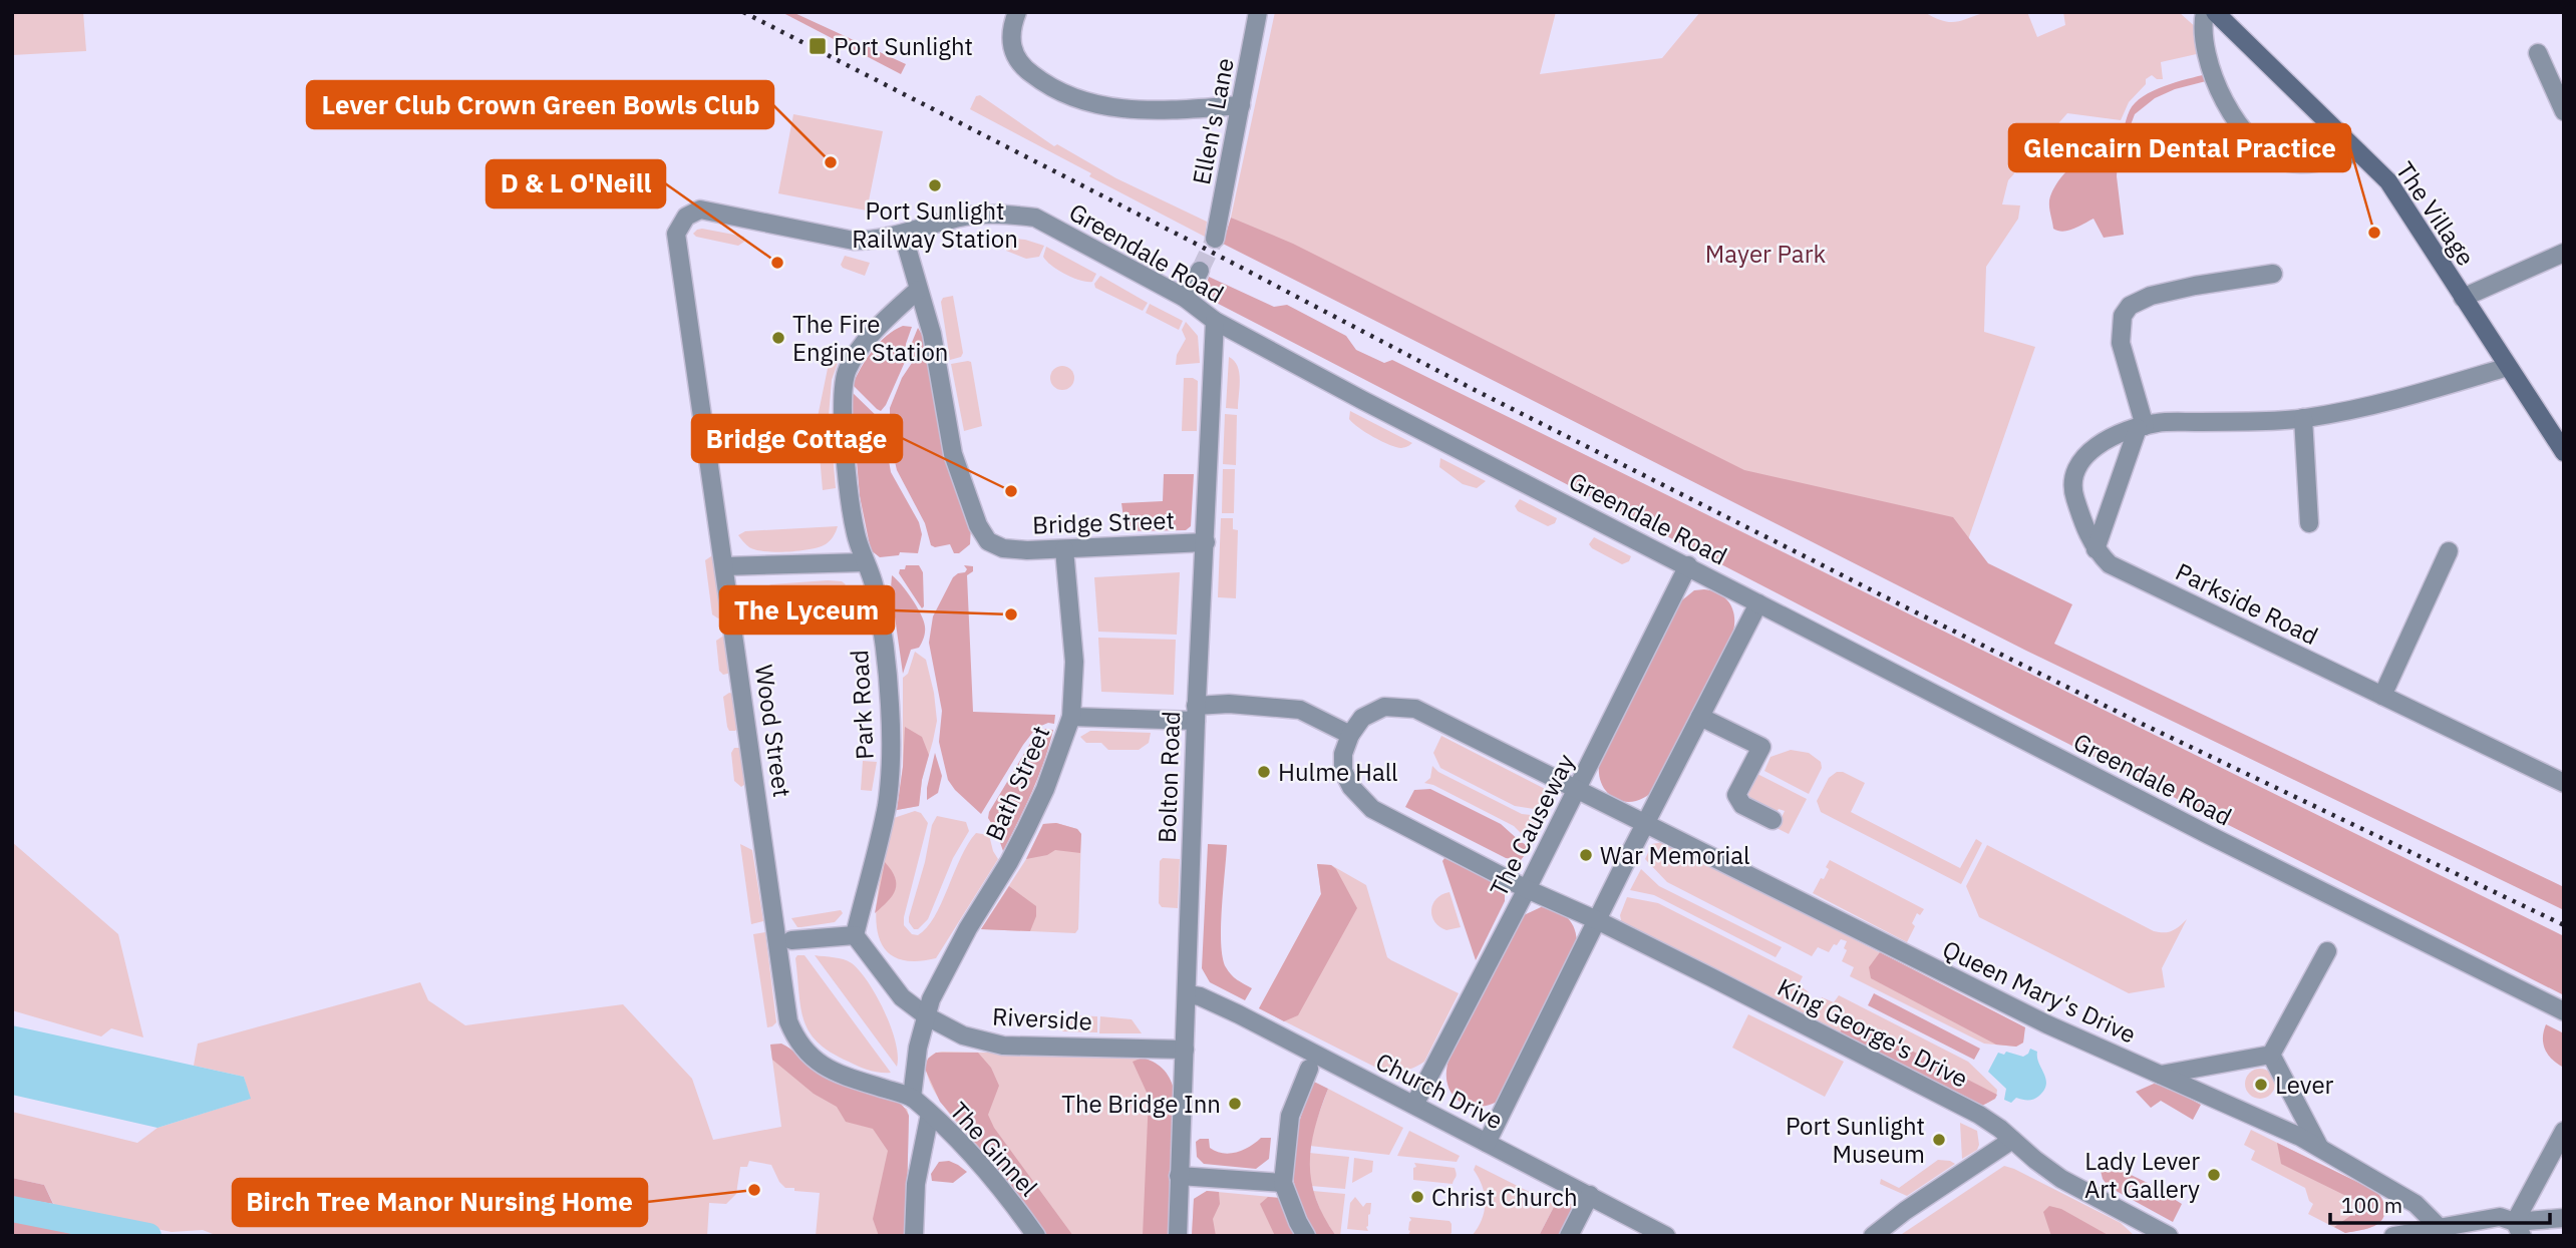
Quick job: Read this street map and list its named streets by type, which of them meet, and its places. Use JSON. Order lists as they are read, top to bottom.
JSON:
{
  "streets": {
    "main road": ["The Village"],
    "street": [
      "Ellen's Lane",
      "Greendale Road",
      "Bridge Street",
      "Parkside Road",
      "Park Road",
      "Wood Street",
      "Bolton Road",
      "Bath Street",
      "The Causeway",
      "Queen Mary's Drive",
      "Riverside",
      "King George's Drive",
      "Church Drive",
      "The Ginnel"
    ]
  },
  "crossings": [
    ["The Village", "Parkside Road"],
    ["Greendale Road", "Wood Street"],
    ["Greendale Road", "Bolton Road"],
    ["Greendale Road", "The Causeway"],
    ["Bridge Street", "Park Road"],
    ["Bridge Street", "Bolton Road"],
    ["Bridge Street", "Bath Street"],
    ["Park Road", "Riverside"],
    ["Wood Street", "Bath Street"],
    ["Wood Street", "The Ginnel"],
    ["Bolton Road", "Riverside"],
    ["Bolton Road", "Church Drive"],
    ["Bath Street", "Riverside"],
    ["Bath Street", "The Ginnel"],
    ["The Causeway", "Queen Mary's Drive"],
    ["The Causeway", "King George's Drive"],
    ["The Causeway", "Church Drive"],
    ["Queen Mary's Drive", "King George's Drive"]
  ],
  "parks": ["Mayer Park"],
  "places": {
    "transit": ["Port Sunlight"],
    "other": [
      "Lever Club Crown Green Bowls Club",
      "Port Sunlight Railway Station",
      "Glencairn Dental Practice",
      "D & L O'Neill",
      "The Fire Engine Station",
      "Bridge Cottage",
      "The Lyceum",
      "Hulme Hall",
      "War Memorial",
      "Lever",
      "The Bridge Inn",
      "Port Sunlight Museum",
      "Lady Lever Art Gallery",
      "Birch Tree Manor Nursing Home",
      "Christ Church"
    ]
  },
  "scale_bar": "100 m"
}
